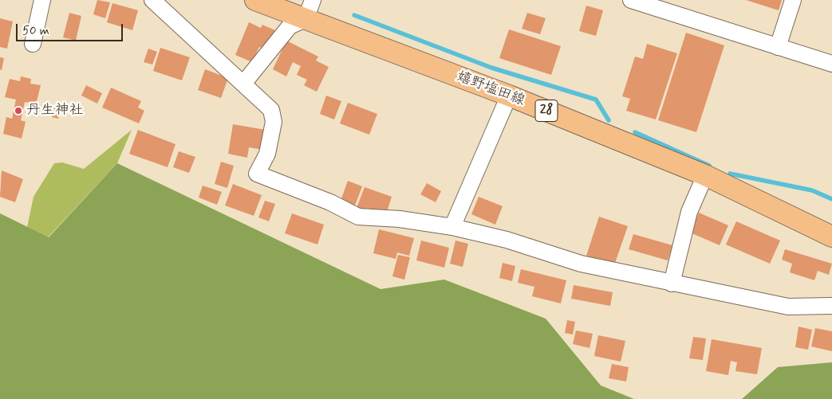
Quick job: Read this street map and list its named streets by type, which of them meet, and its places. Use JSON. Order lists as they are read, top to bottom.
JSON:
{
  "streets": {
    "main road": ["嬉野塩田線", "28"]
  },
  "places": ["丹生神社"],
  "scale_bar": "50 m"
}
